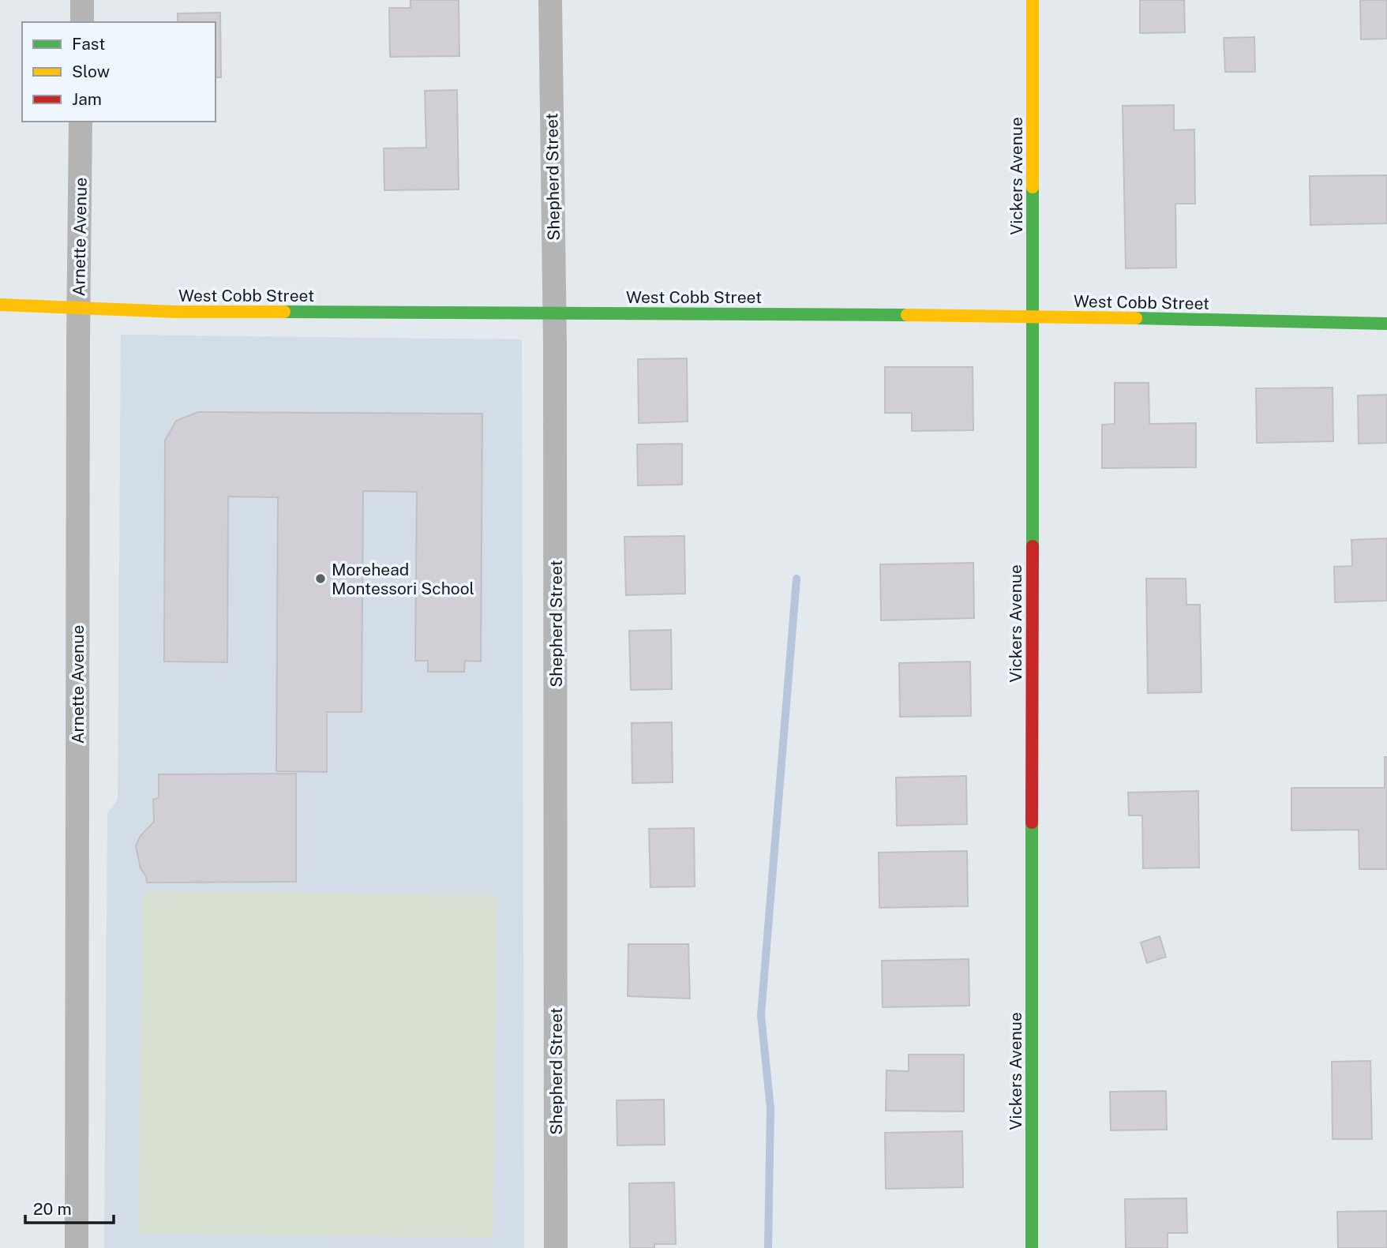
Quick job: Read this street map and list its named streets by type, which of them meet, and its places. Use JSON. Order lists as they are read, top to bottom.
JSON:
{
  "streets": {
    "street": [
      "Vickers Avenue",
      "Shepherd Street",
      "Arnette Avenue",
      "West Cobb Street"
    ]
  },
  "crossings": [
    ["Vickers Avenue", "West Cobb Street"],
    ["Shepherd Street", "West Cobb Street"],
    ["Arnette Avenue", "West Cobb Street"]
  ],
  "places": ["Morehead Montessori School"],
  "legend": ["Fast", "Slow", "Jam"],
  "scale_bar": "20 m"
}
